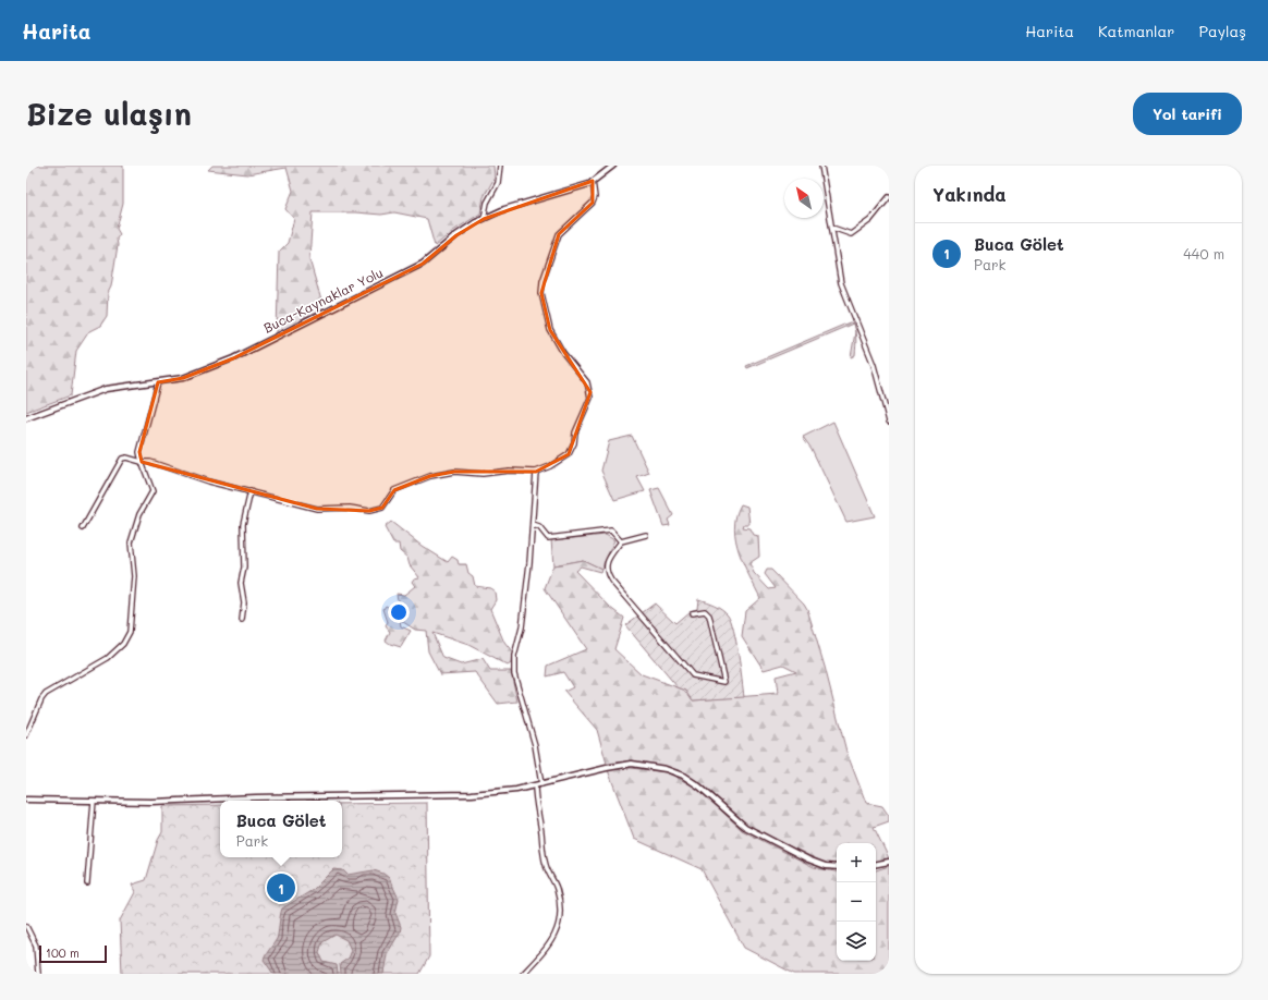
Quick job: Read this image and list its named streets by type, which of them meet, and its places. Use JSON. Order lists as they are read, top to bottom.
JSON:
{
  "streets": {
    "street": ["Buca-Kaynaklar Yolu"]
  },
  "scale_bar": "100 m",
  "north": "top left",
  "page": {
    "header": "Harita",
    "nav": ["Harita", "Katmanlar", "Paylaş"],
    "buttons": "Yol tarifi",
    "title": "Bize ulaşın",
    "heading": "Yakında",
    "list": [
      {
        "mark": "1",
        "name": "Buca Gölet",
        "note": "Park",
        "value": "440 m"
      }
    ],
    "popup": ["Buca Gölet", "Park"],
    "map_buttons": ["+", "−"],
    "pins": "1",
    "scale": "100 m"
  }
}
